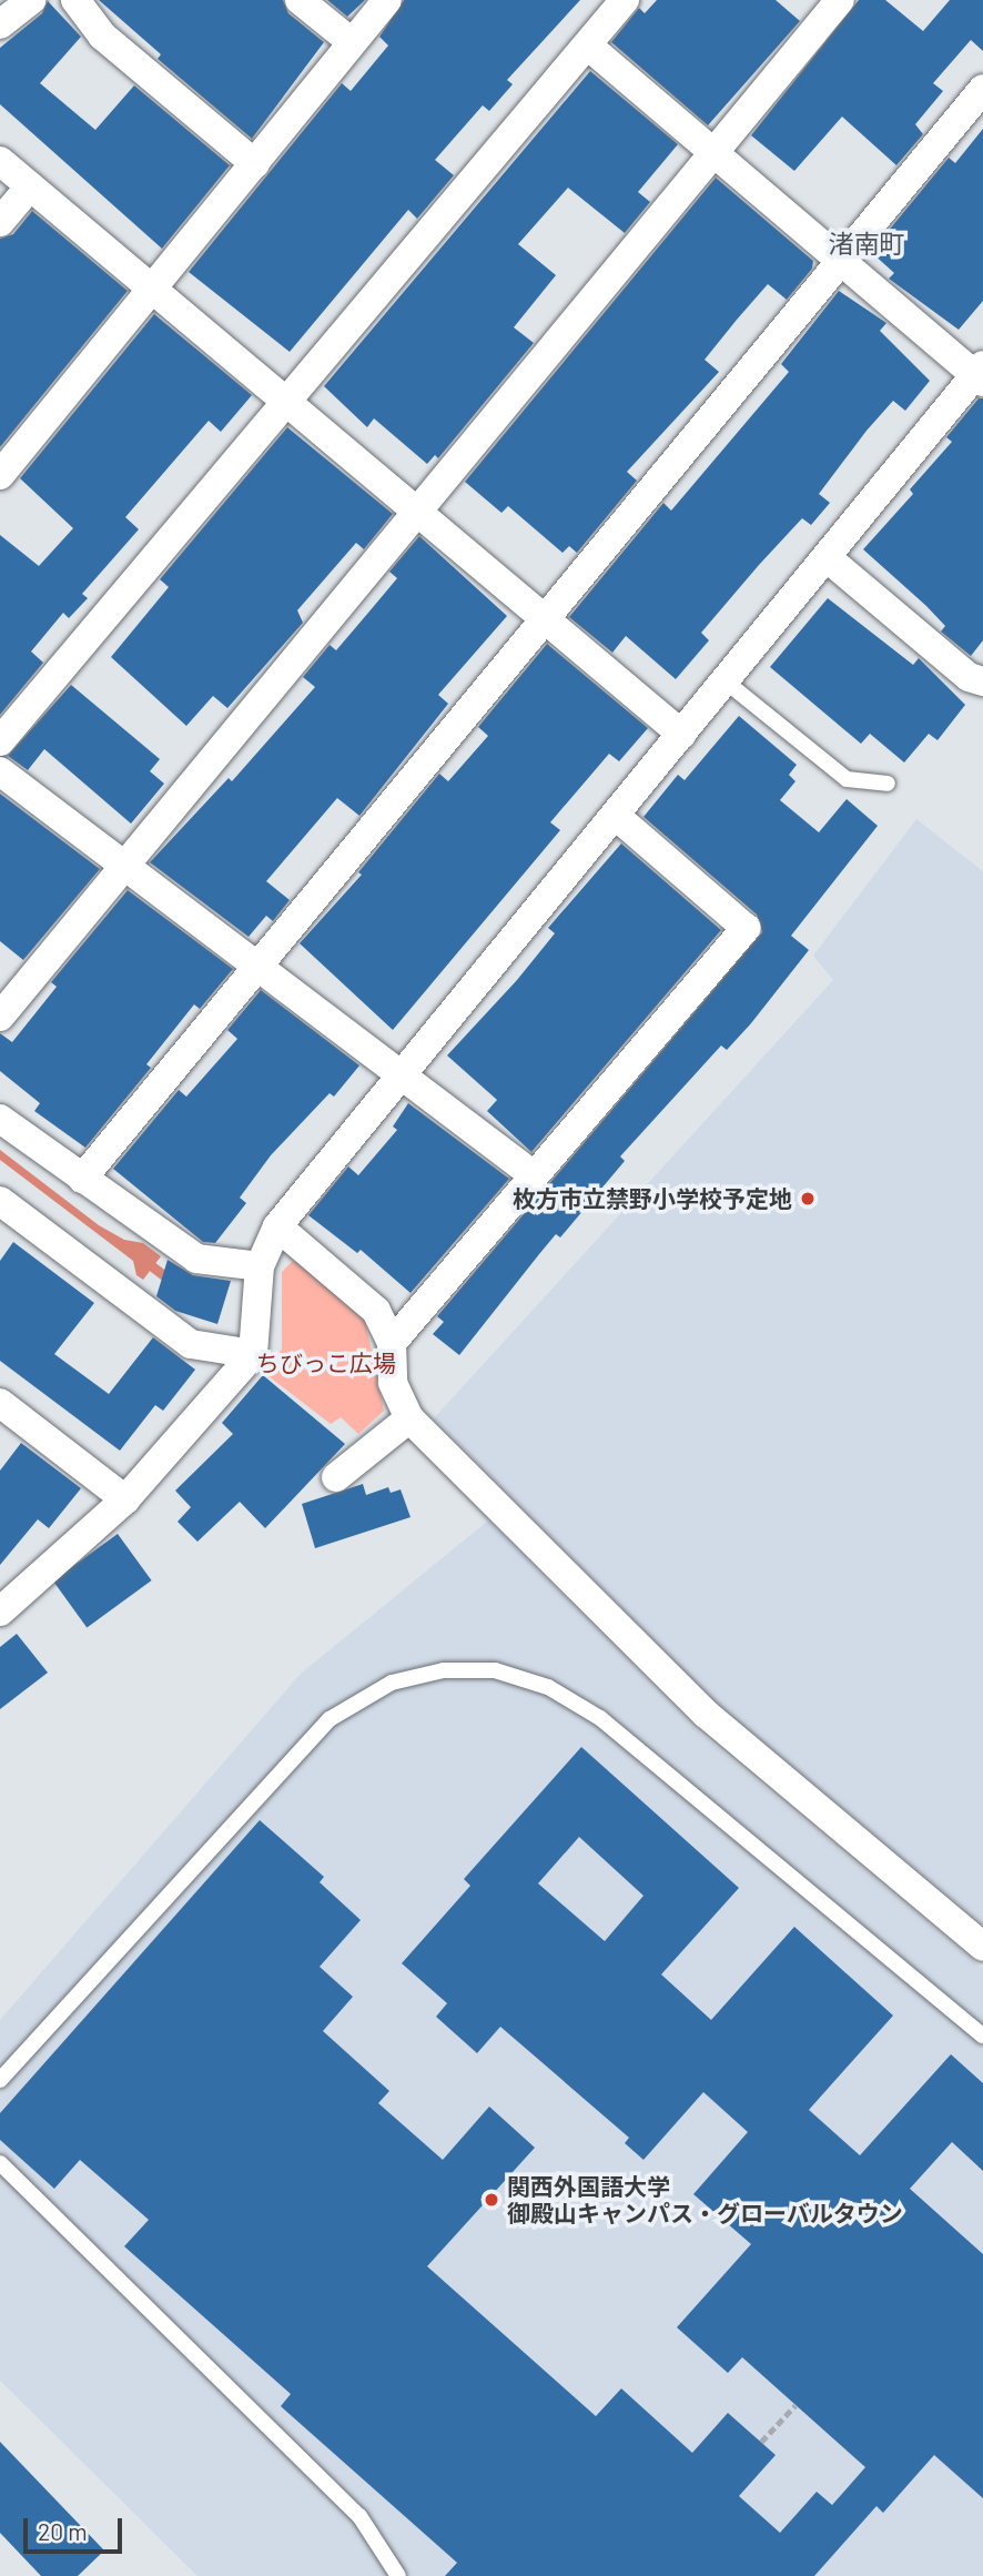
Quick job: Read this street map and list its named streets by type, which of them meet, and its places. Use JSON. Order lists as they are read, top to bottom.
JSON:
{
  "districts": ["渚南町"],
  "parks": ["ちびっこ広場"],
  "places": ["枚方市立禁野小学校予定地", "関西外国語大学 御殿山キャンパス・グローバルタウン"],
  "scale_bar": "20 m"
}
